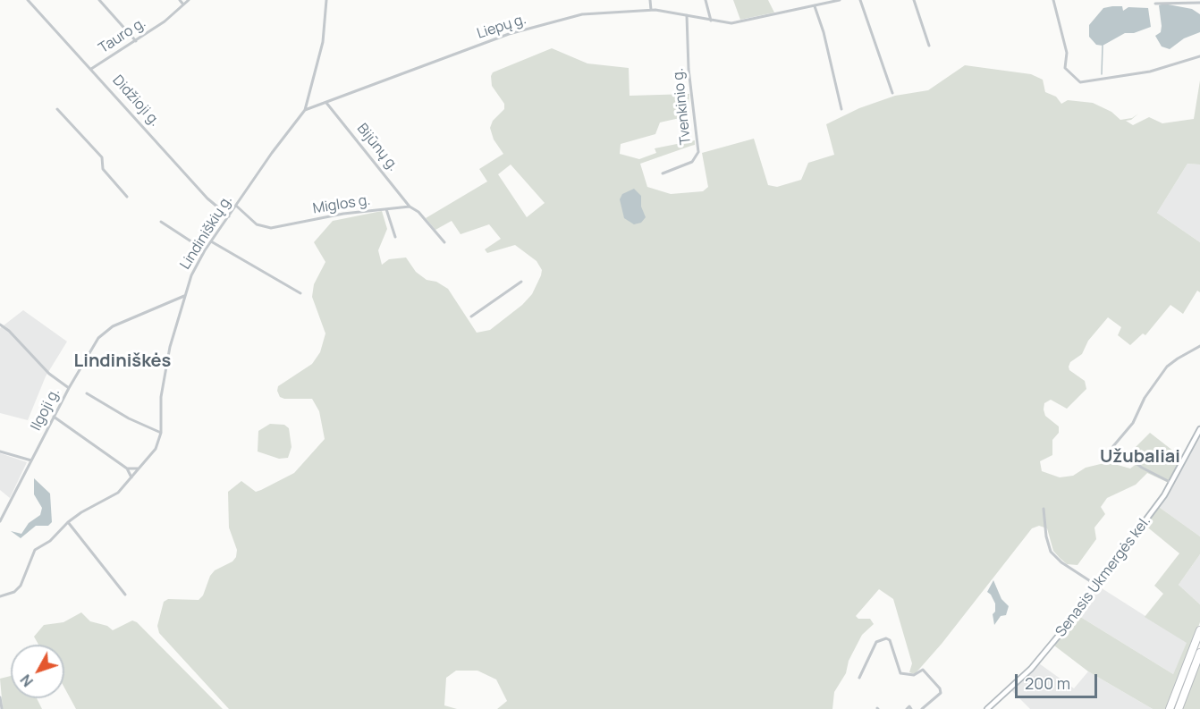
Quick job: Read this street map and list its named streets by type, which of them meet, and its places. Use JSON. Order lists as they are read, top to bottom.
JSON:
{
  "streets": {
    "main road": ["Senasis Ukmergės kel."],
    "street": [
      "Liepų g.",
      "Tauro g.",
      "Didžioji g.",
      "Tvenkinio g.",
      "Bijūnų g.",
      "Miglos g.",
      "Lindiniškių g.",
      "Ilgoji g."
    ]
  },
  "crossings": [
    ["Liepų g.", "Tvenkinio g."],
    ["Liepų g.", "Bijūnų g."],
    ["Liepų g.", "Lindiniškių g."],
    ["Tauro g.", "Didžioji g."],
    ["Didžioji g.", "Lindiniškių g."],
    ["Bijūnų g.", "Miglos g."],
    ["Miglos g.", "Lindiniškių g."],
    ["Lindiniškių g.", "Ilgoji g."]
  ],
  "districts": ["Lindiniškės", "Užubaliai"],
  "scale_bar": "200 m",
  "north": "bottom left"
}
